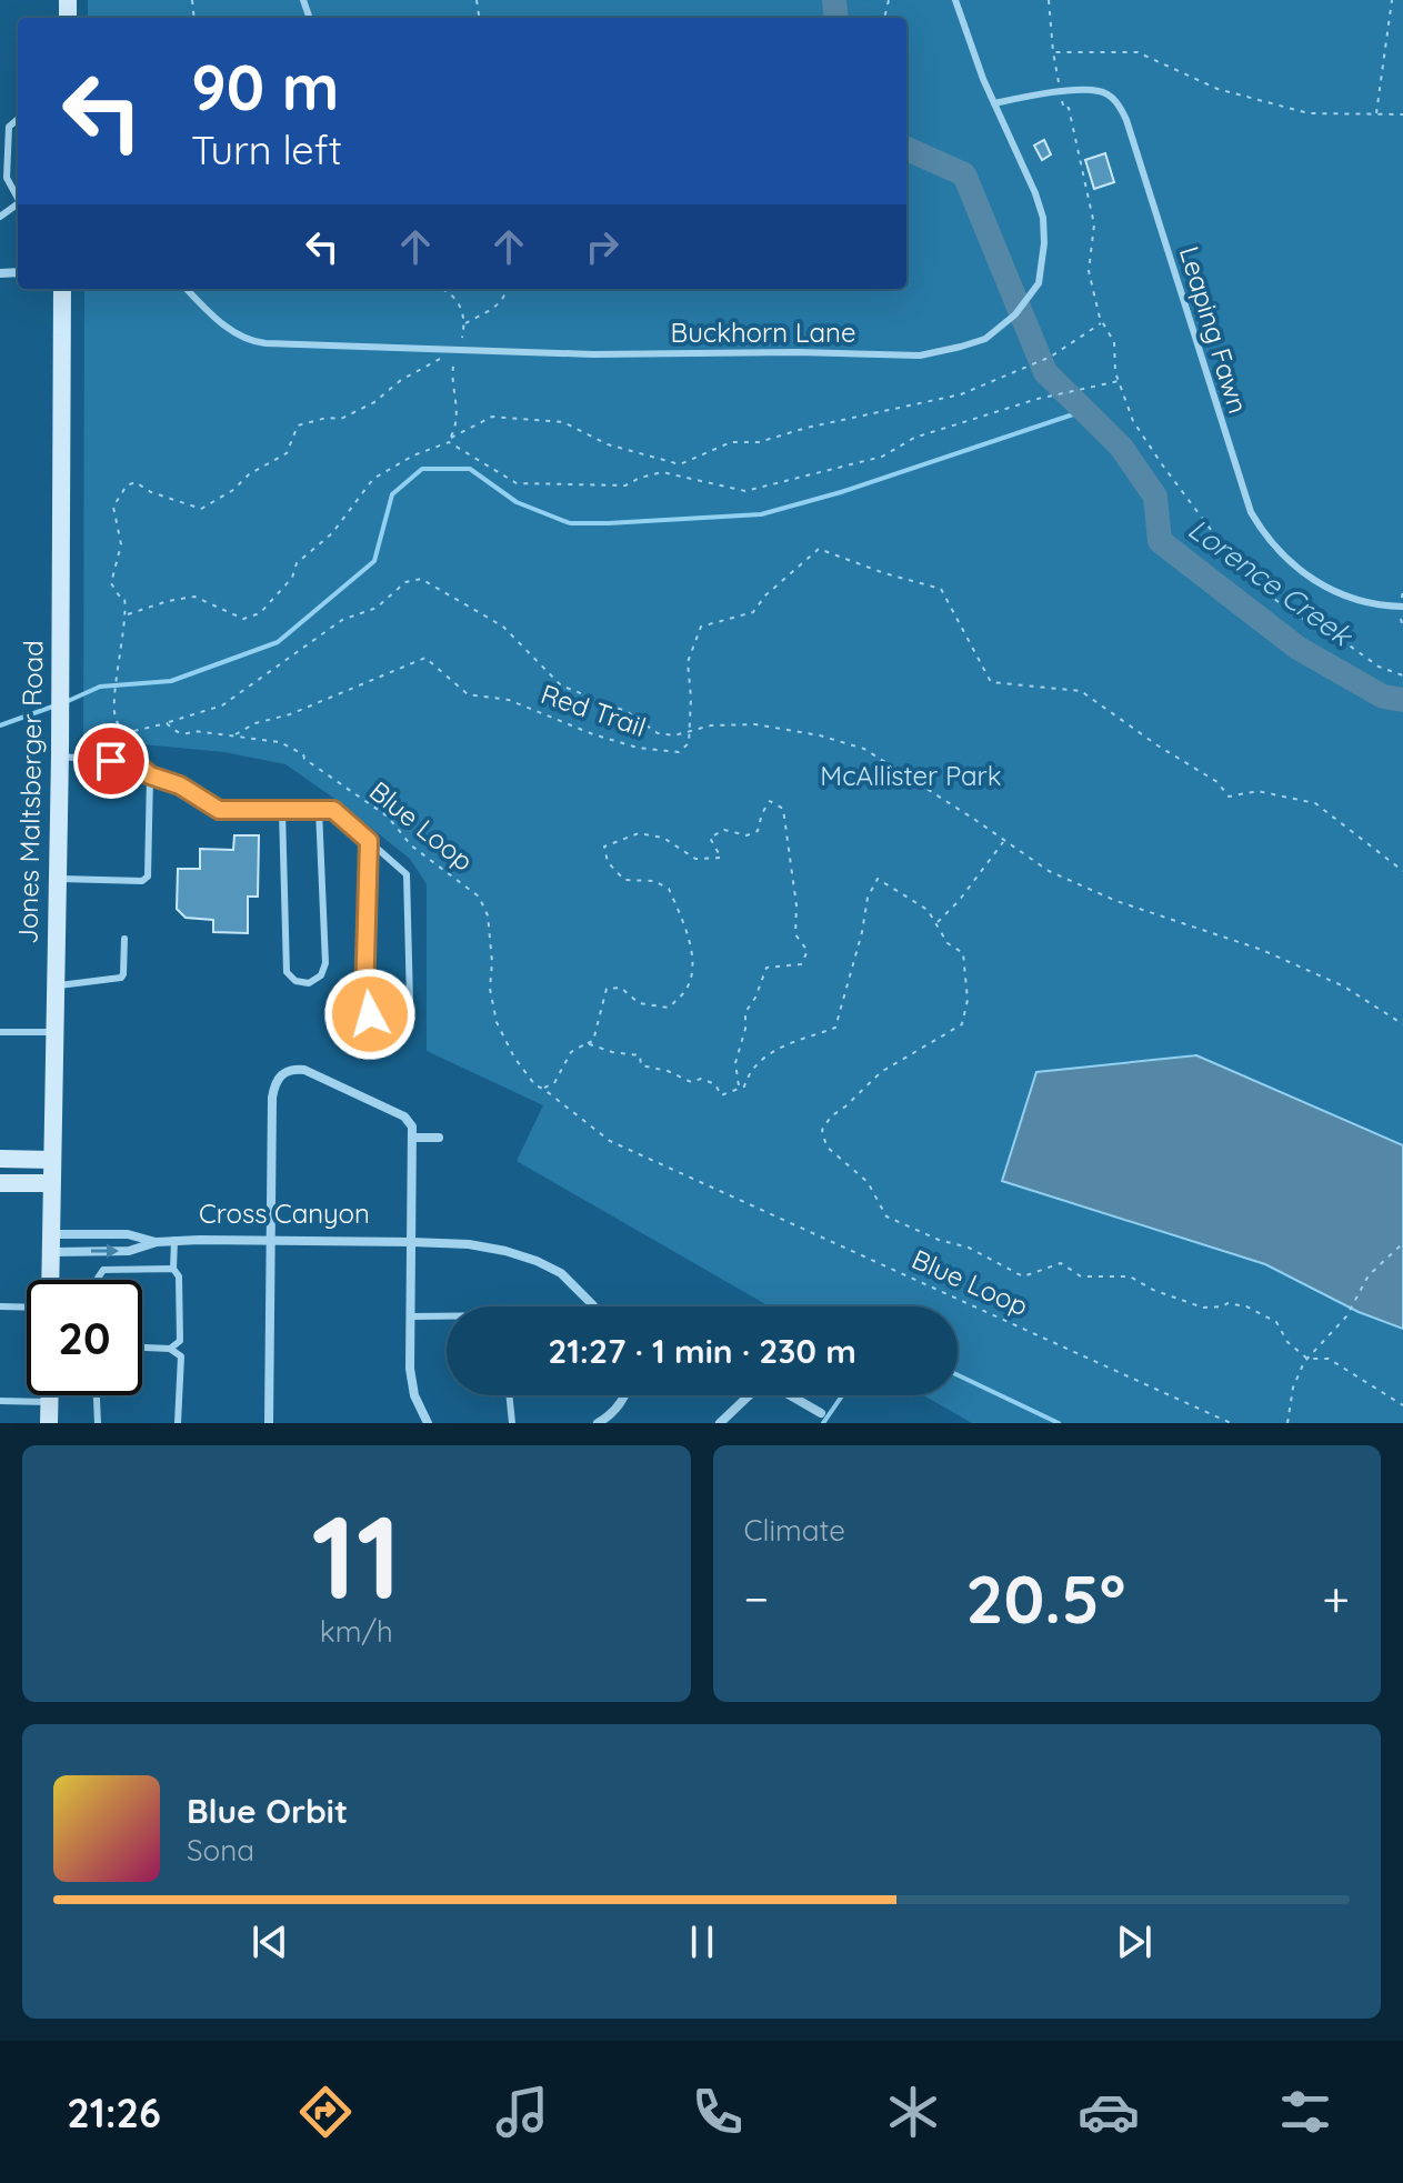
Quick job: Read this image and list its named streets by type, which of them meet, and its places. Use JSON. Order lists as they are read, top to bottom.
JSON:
{
  "streets": {
    "main road": ["Jones Maltsberger Road"],
    "street": ["Cross Canyon"],
    "lane": ["Leaping Fawn", "Buckhorn Lane"],
    "path": ["Red Trail", "Blue Loop"]
  },
  "crossings": [
    ["Leaping Fawn", "Buckhorn Lane"],
    ["Buckhorn Lane", "Blue Loop"],
    ["Red Trail", "Blue Loop"],
    ["Jones Maltsberger Road", "Cross Canyon"]
  ],
  "water": ["Lorence Creek"],
  "parks": ["McAllister Park"],
  "page": {
    "turn": ["90 m", "Turn left"],
    "limit": "20",
    "trip": "21:27 · 1 min · 230 m",
    "tile": [
      ["11", "km/h"],
      "Climate"
    ],
    "heat": ["−", "20.5°", "+"],
    "song": ["Blue Orbit", "Sona"],
    "tabs": "21:26"
  }
}
